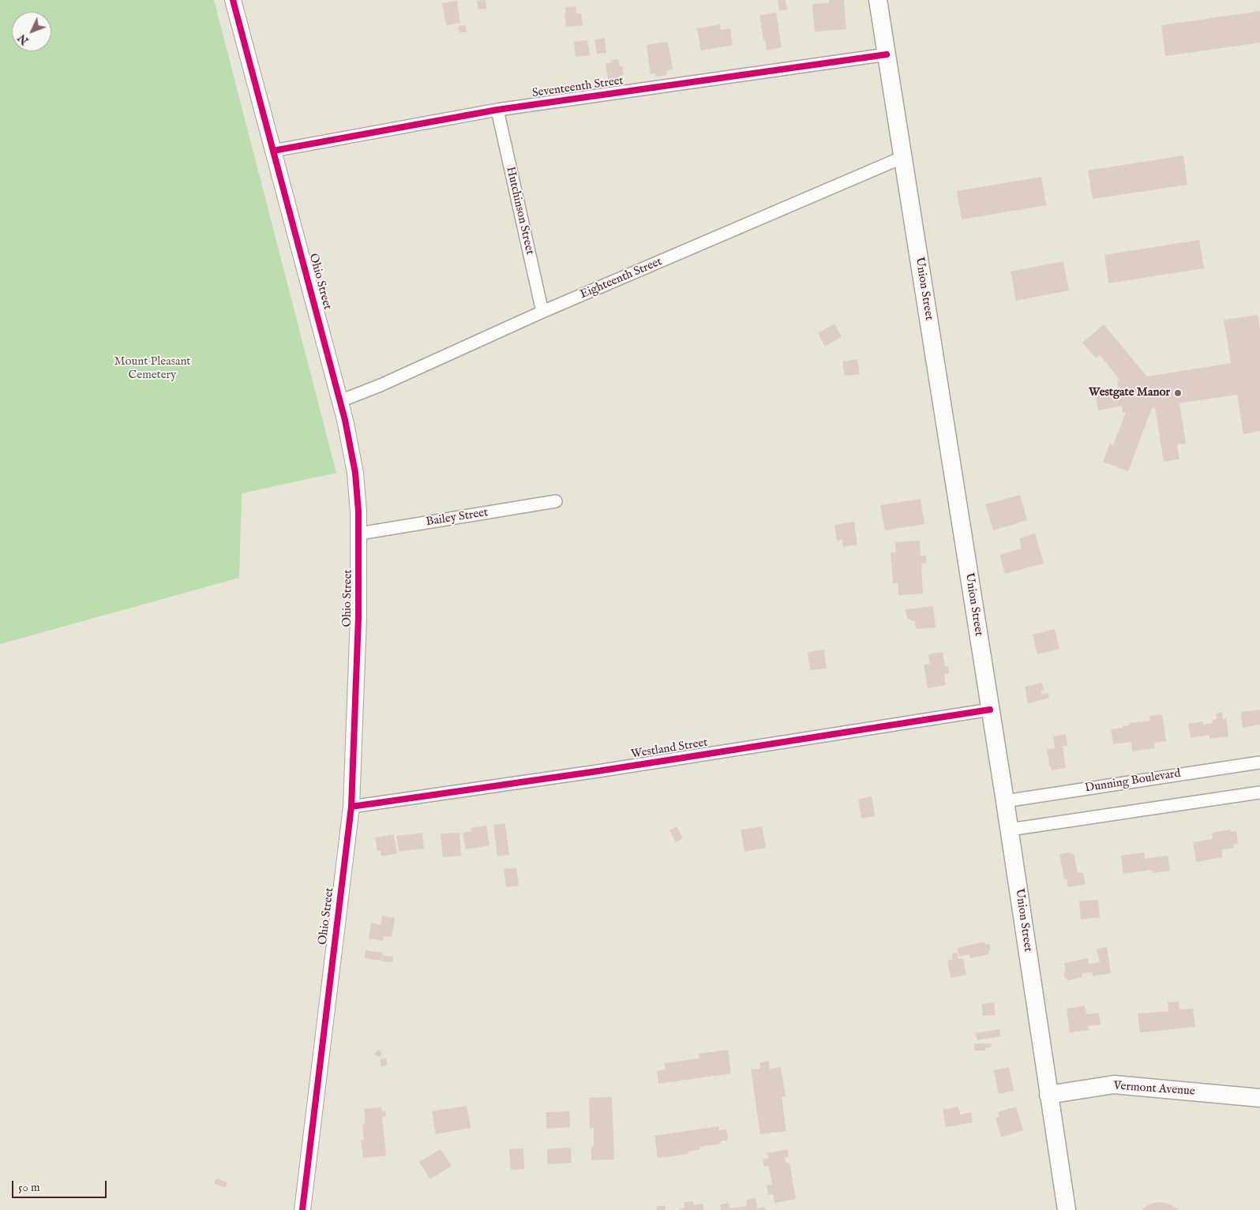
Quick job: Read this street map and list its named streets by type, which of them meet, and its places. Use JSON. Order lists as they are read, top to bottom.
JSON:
{
  "streets": {
    "main road": ["Union Street", "Vermont Avenue"],
    "street": [
      "Seventeenth Street",
      "Hutchinson Street",
      "Eighteenth Street",
      "Ohio Street",
      "Bailey Street",
      "Westland Street",
      "Dunning Boulevard"
    ]
  },
  "crossings": [
    ["Seventeenth Street", "Hutchinson Street"],
    ["Seventeenth Street", "Ohio Street"],
    ["Seventeenth Street", "Union Street"],
    ["Hutchinson Street", "Eighteenth Street"],
    ["Eighteenth Street", "Ohio Street"],
    ["Eighteenth Street", "Union Street"],
    ["Ohio Street", "Bailey Street"],
    ["Ohio Street", "Westland Street"],
    ["Union Street", "Westland Street"],
    ["Union Street", "Dunning Boulevard"],
    ["Union Street", "Vermont Avenue"]
  ],
  "parks": ["Mount Pleasant Cemetery"],
  "places": ["Westgate Manor"],
  "scale_bar": "50 m",
  "north": "bottom left"
}
